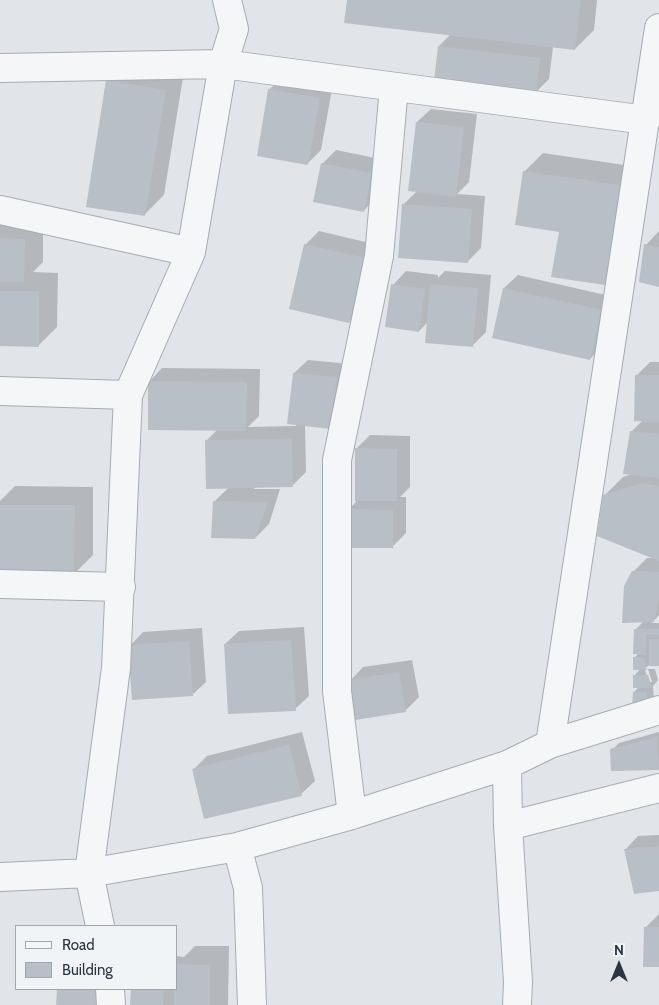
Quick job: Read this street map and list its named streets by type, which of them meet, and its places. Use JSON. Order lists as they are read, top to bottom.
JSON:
{
  "legend": ["Road", "Building"],
  "north": "top"
}
